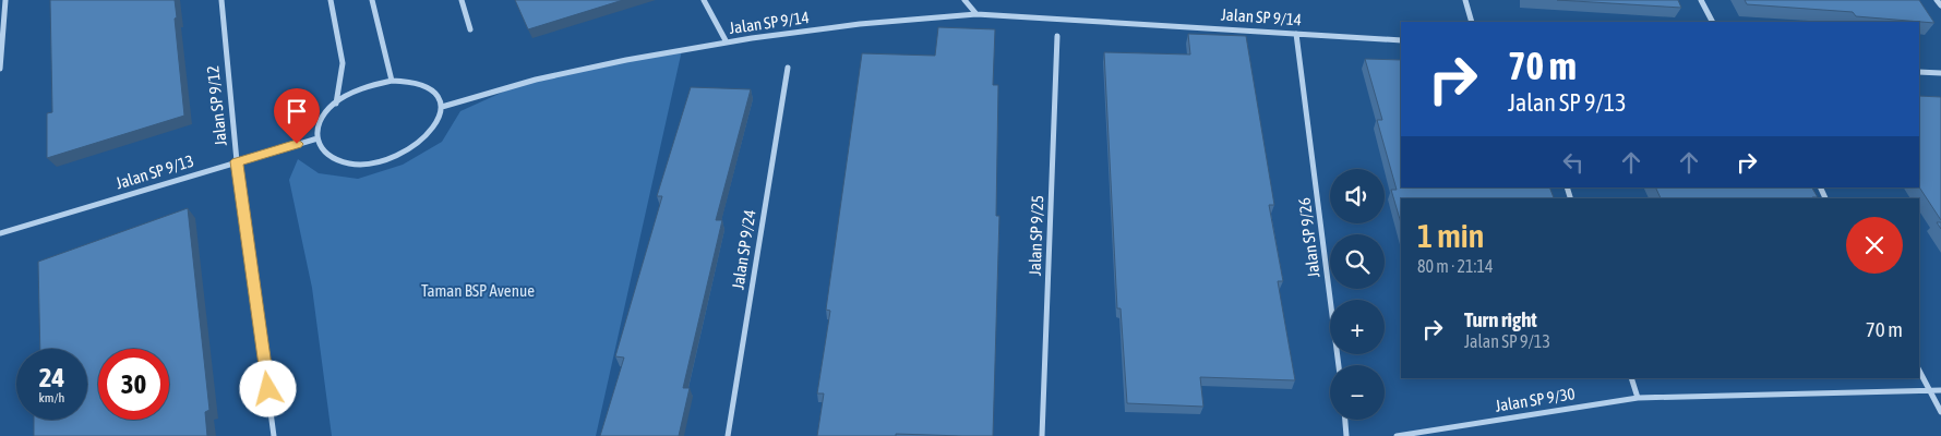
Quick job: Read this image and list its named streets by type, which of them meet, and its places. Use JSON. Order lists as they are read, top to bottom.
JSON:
{
  "streets": {
    "street": [
      "Jalan SP 9/14",
      "Jalan SP 9/12",
      "Jalan SP 9/13",
      "Jalan SP 9/25",
      "Jalan SP 9/26",
      "Jalan SP 9/24",
      "Jalan SP 9/30"
    ]
  },
  "crossings": [
    ["Jalan SP 9/14", "Jalan SP 9/13"],
    ["Jalan SP 9/14", "Jalan SP 9/26"],
    ["Jalan SP 9/12", "Jalan SP 9/13"]
  ],
  "parks": ["Taman BSP Avenue"],
  "page": {
    "turn": ["70 m", "Jalan SP 9/13"],
    "map_buttons": ["+", "−"],
    "heading": ["1 min", "80 m · 21:14"],
    "list": [
      {
        "name": "Turn right",
        "note": "Jalan SP 9/13",
        "value": "70 m"
      }
    ],
    "speed": "24 km/h",
    "limit": "30"
  }
}
